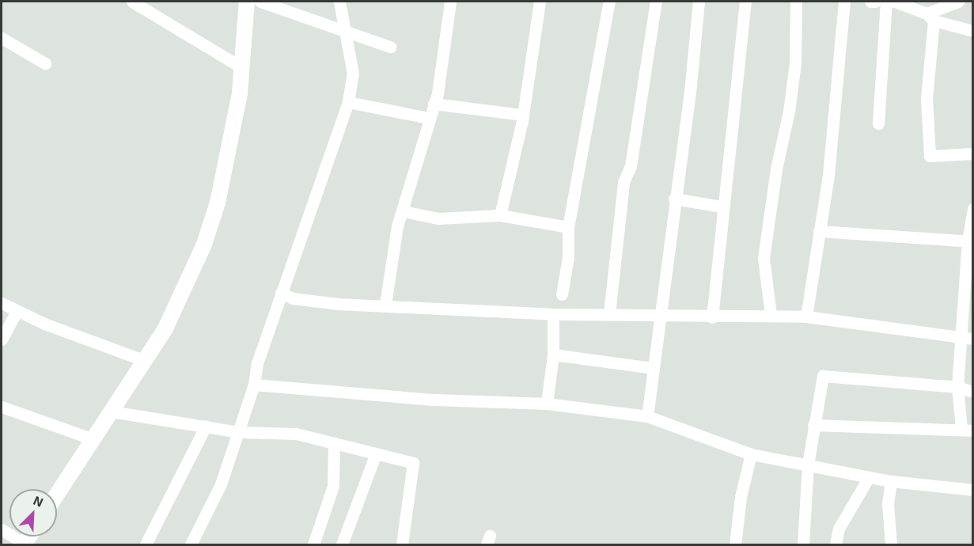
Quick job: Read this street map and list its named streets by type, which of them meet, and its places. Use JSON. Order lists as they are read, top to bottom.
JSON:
{
  "north": "top right"
}
